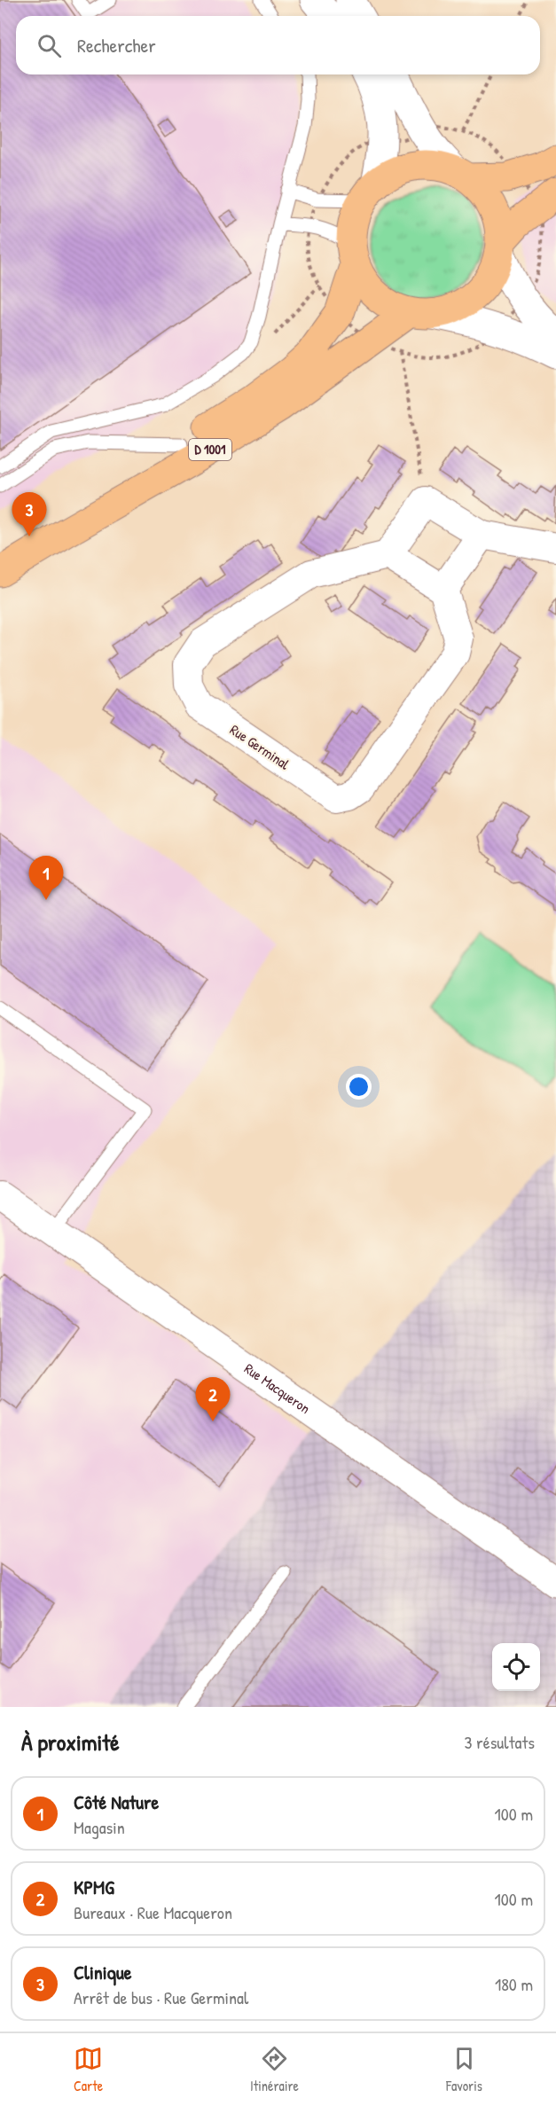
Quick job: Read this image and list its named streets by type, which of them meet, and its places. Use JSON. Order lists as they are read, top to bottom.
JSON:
{
  "streets": {
    "main road": ["D 1001"],
    "street": ["Rue Germinal", "Rue Macqueron"]
  },
  "page": {
    "search": "Rechercher",
    "pins": ["3", "1", "2"],
    "heading": ["À proximité", "3 résultats"],
    "list": [
      {
        "mark": "1",
        "name": "Côté Nature",
        "note": "Magasin",
        "value": "100 m"
      },
      {
        "mark": "2",
        "name": "KPMG",
        "note": "Bureaux · Rue Macqueron",
        "value": "100 m"
      },
      {
        "mark": "3",
        "name": "Clinique",
        "note": "Arrêt de bus · Rue Germinal",
        "value": "180 m"
      }
    ],
    "nav": ["Carte", "Itinéraire", "Favoris"]
  }
}
